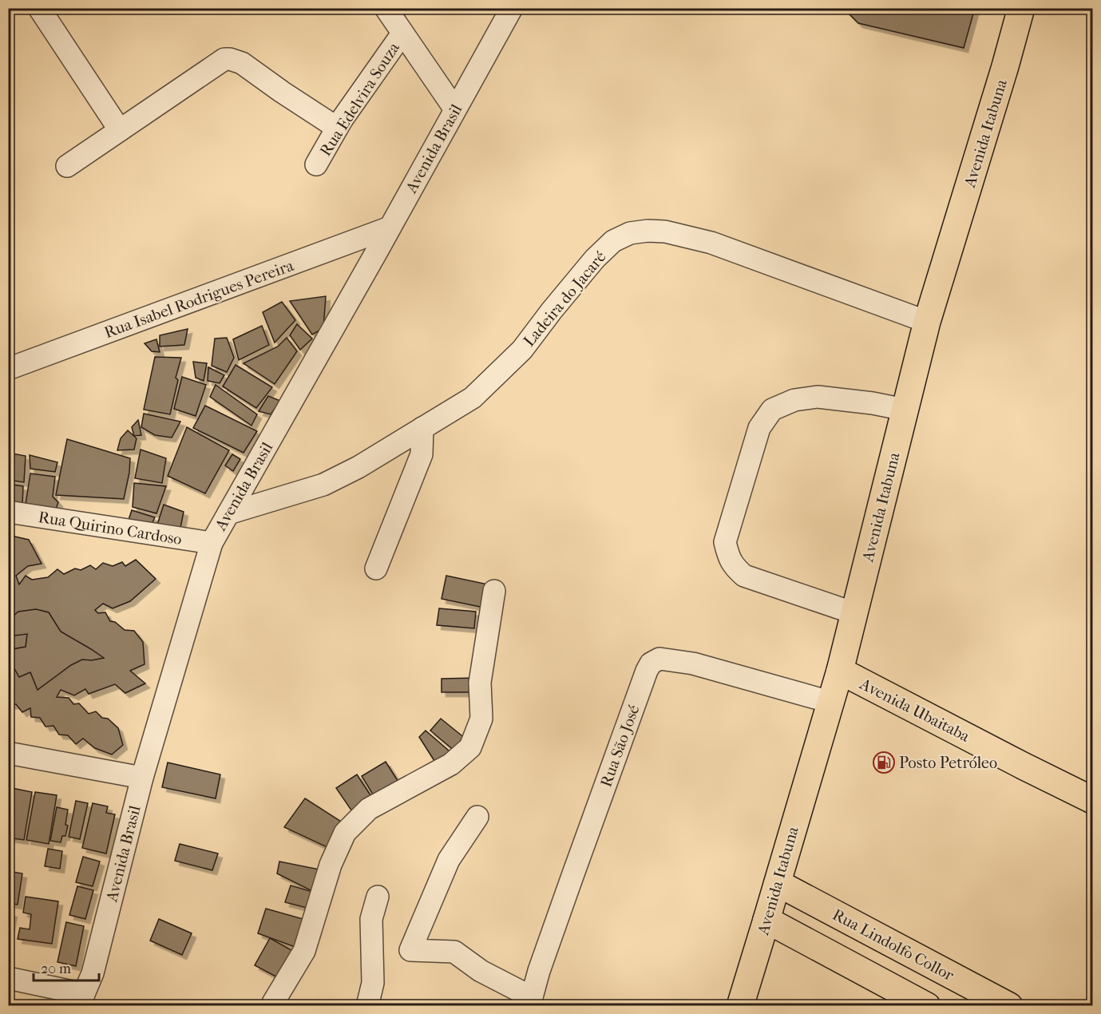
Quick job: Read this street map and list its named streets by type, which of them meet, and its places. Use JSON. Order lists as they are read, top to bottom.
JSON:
{
  "streets": {
    "main road": ["Avenida Itabuna", "Avenida Ubaitaba", "Rua Lindolfo Collor"],
    "street": [
      "Rua Edelvira Souza",
      "Avenida Brasil",
      "Rua Isabel Rodrigues Pereira",
      "Ladeira do Jacaré",
      "Rua Quirino Cardoso",
      "Rua São José"
    ]
  },
  "crossings": [
    ["Avenida Itabuna", "Ladeira do Jacaré"],
    ["Avenida Itabuna", "Avenida Ubaitaba"],
    ["Avenida Itabuna", "Rua São José"],
    ["Avenida Itabuna", "Rua Lindolfo Collor"],
    ["Avenida Brasil", "Rua Isabel Rodrigues Pereira"],
    ["Avenida Brasil", "Ladeira do Jacaré"],
    ["Avenida Brasil", "Rua Quirino Cardoso"]
  ],
  "places": {
    "fuel station": ["Posto Petróleo"]
  },
  "scale_bar": "20 m"
}
